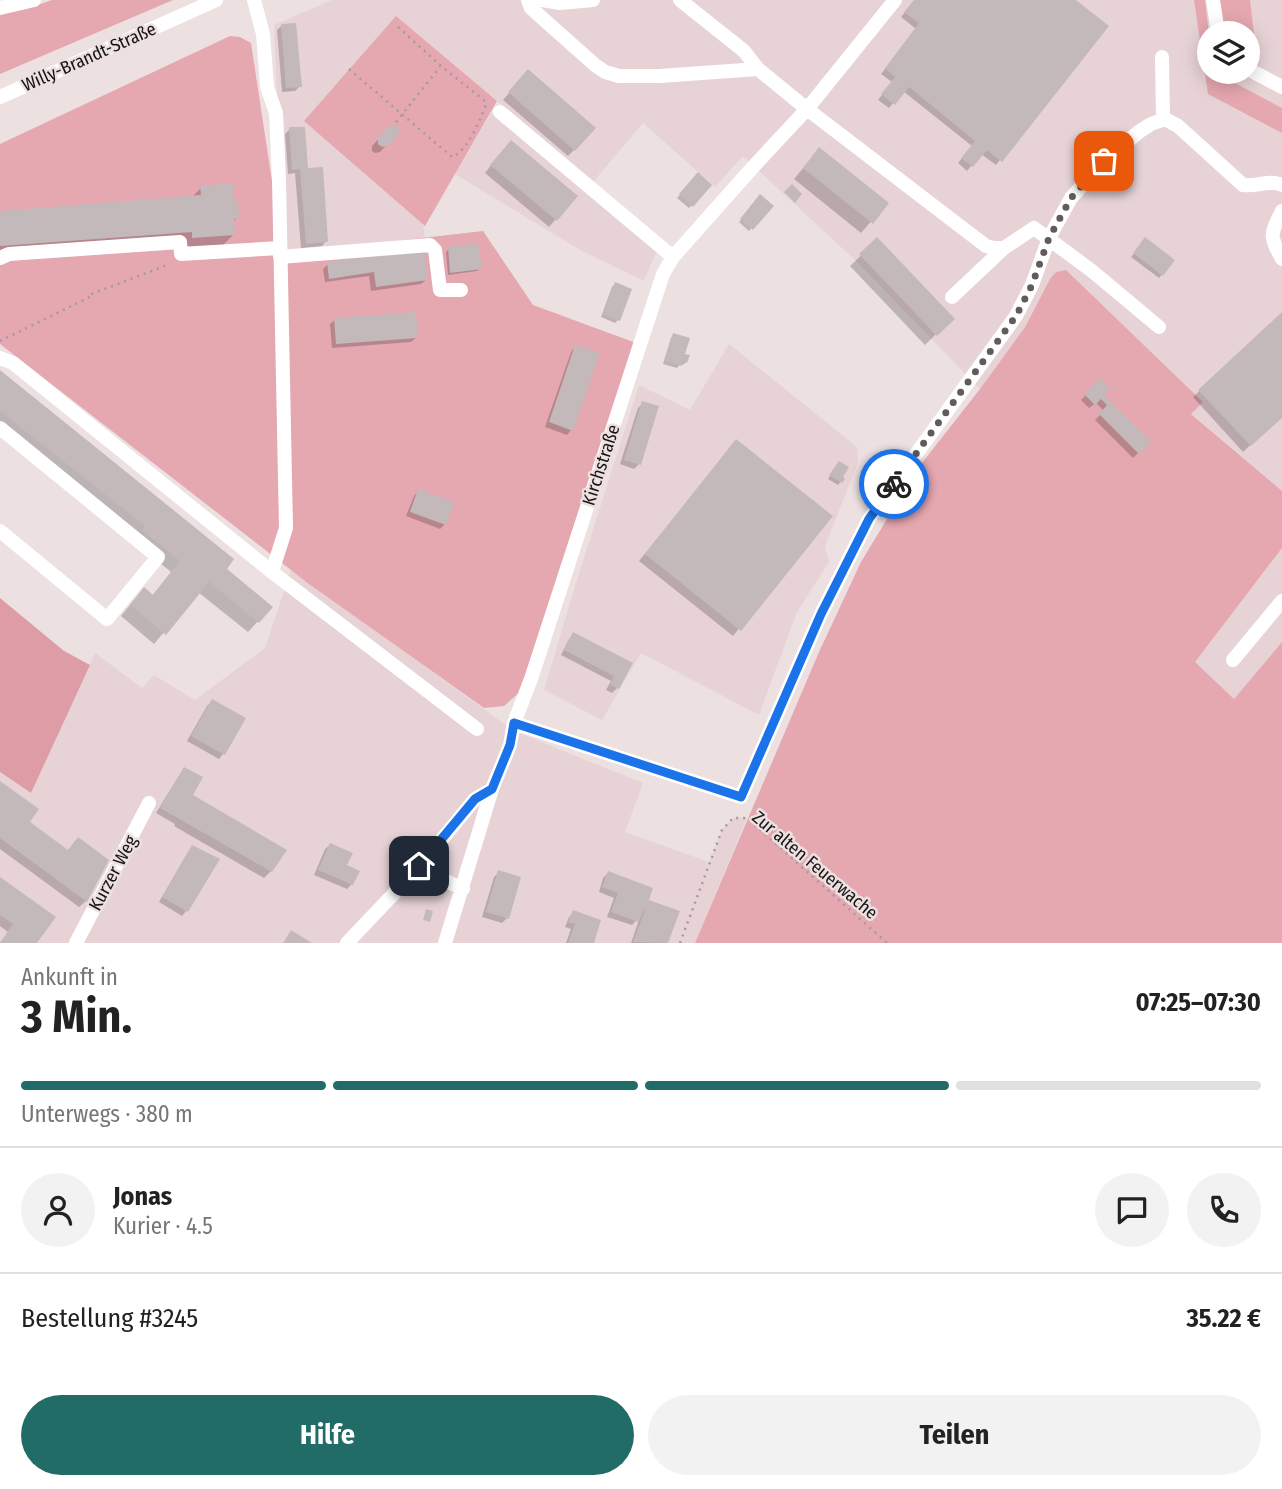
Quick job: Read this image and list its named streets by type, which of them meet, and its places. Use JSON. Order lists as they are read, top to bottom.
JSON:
{
  "streets": {
    "street": ["Willy-Brandt-Straße", "Kirchstraße", "Kurzer Weg"],
    "path": ["Zur alten Feuerwache"]
  },
  "page": {
    "heading": ["3 Min.", "Ankunft in", "07:25–07:30"],
    "panel": [
      "Jonas",
      "Kurier · 4.5",
      "Bestellung #3245",
      "35.22 €"
    ],
    "bar": "Unterwegs · 380 m",
    "buttons": ["Hilfe", "Teilen"]
  }
}
